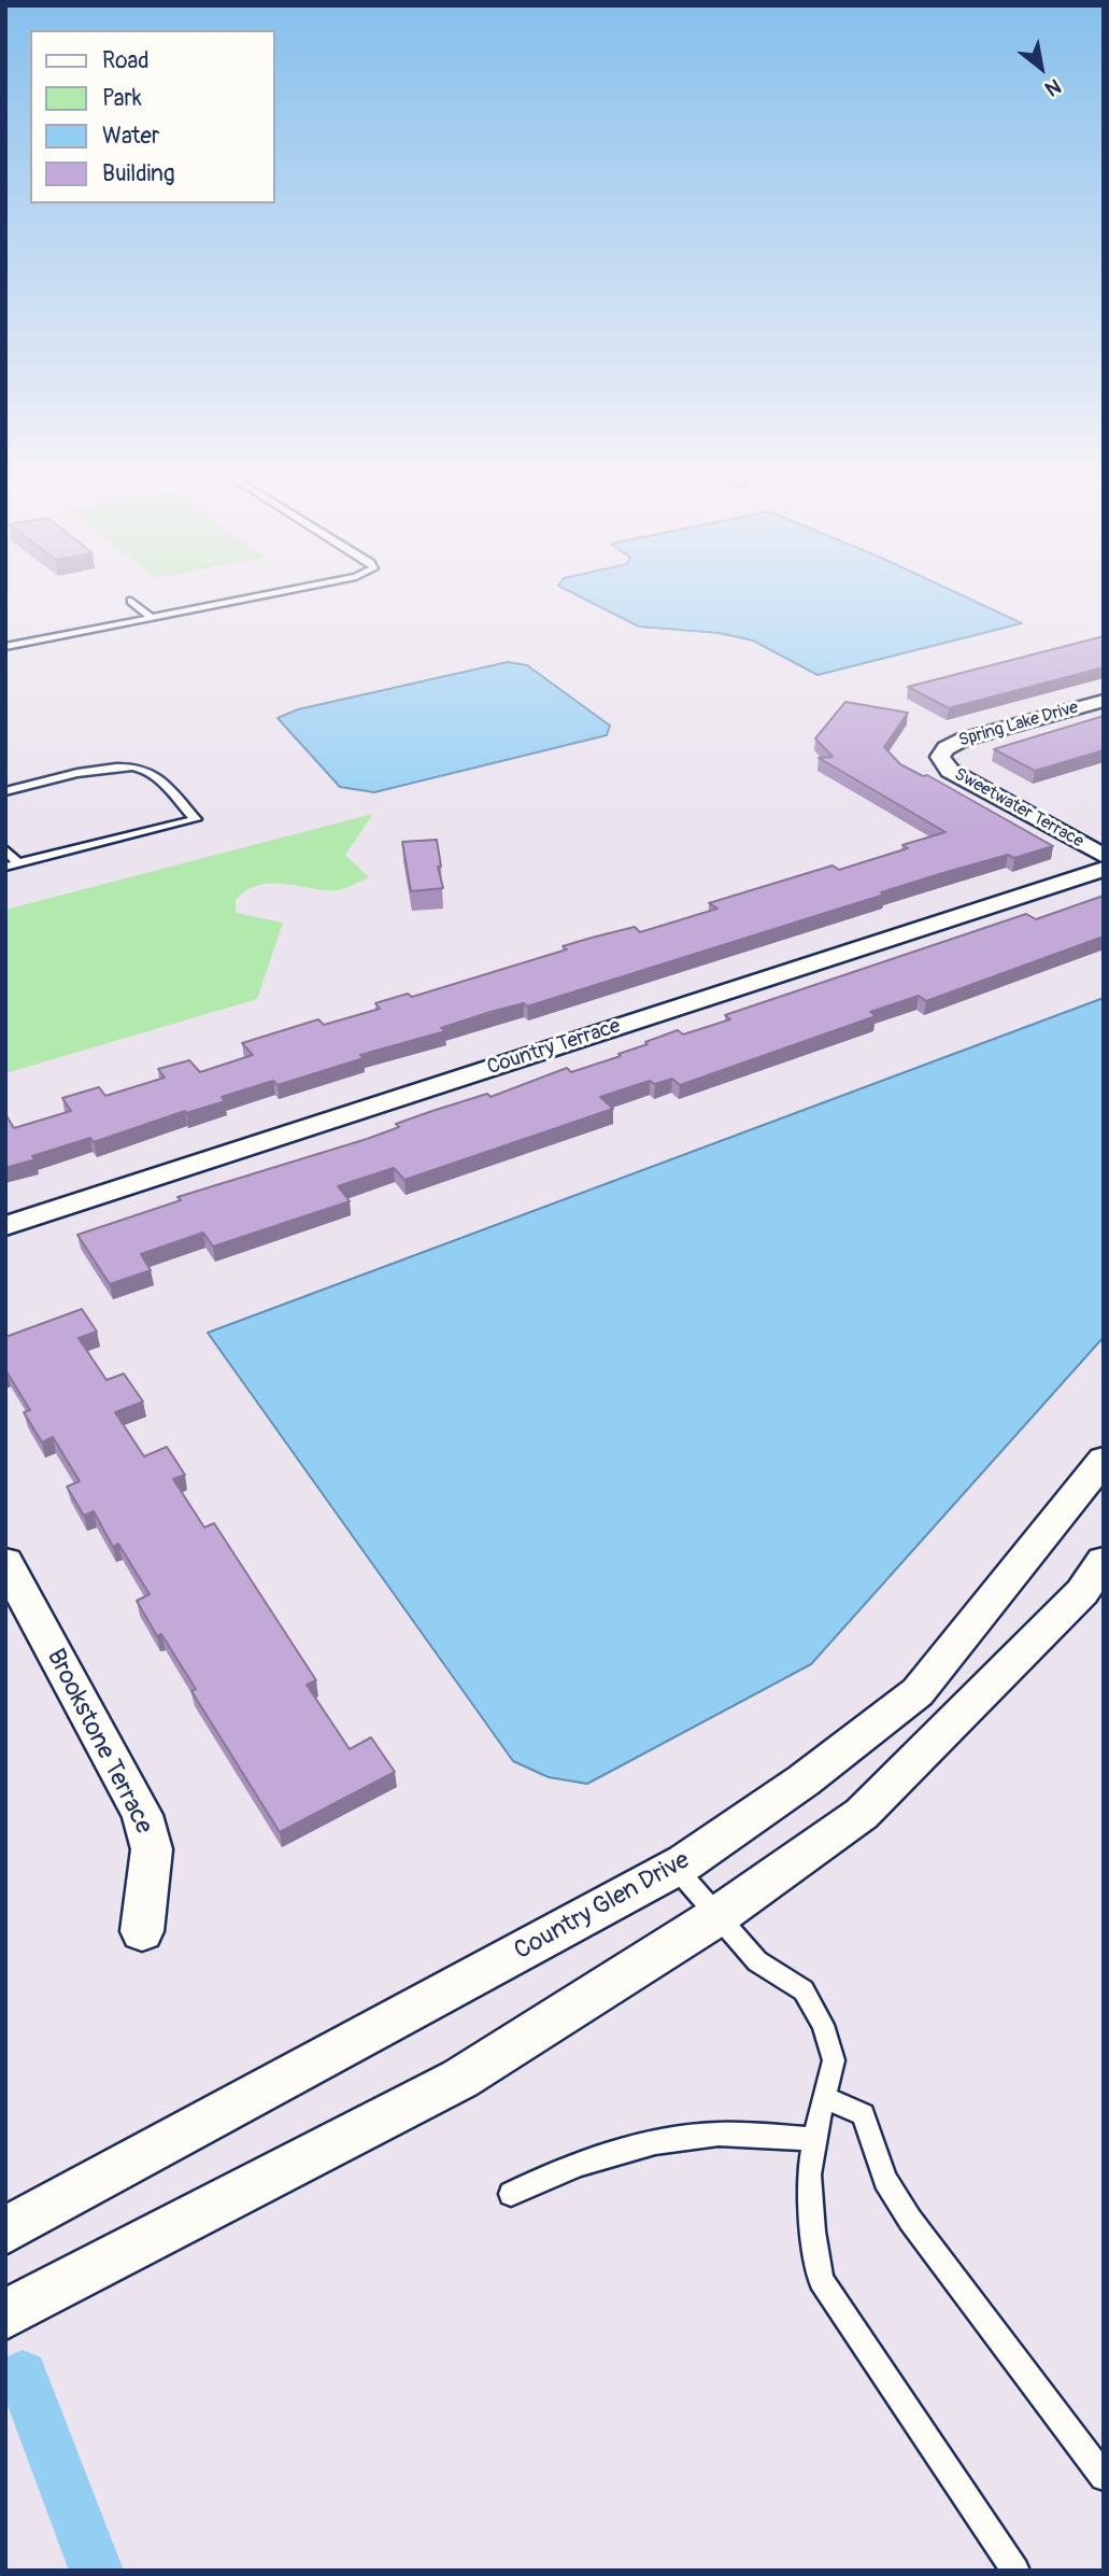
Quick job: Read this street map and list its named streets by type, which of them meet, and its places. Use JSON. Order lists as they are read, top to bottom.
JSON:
{
  "streets": {
    "street": [
      "Spring Lake Drive",
      "Sweetwater Terrace",
      "Country Terrace",
      "Brookstone Terrace",
      "Country Glen Drive"
    ]
  },
  "crossings": [
    ["Spring Lake Drive", "Sweetwater Terrace"]
  ],
  "legend": [
    "Road",
    "Park",
    "Water",
    "Building"
  ],
  "north": "bottom right"
}
